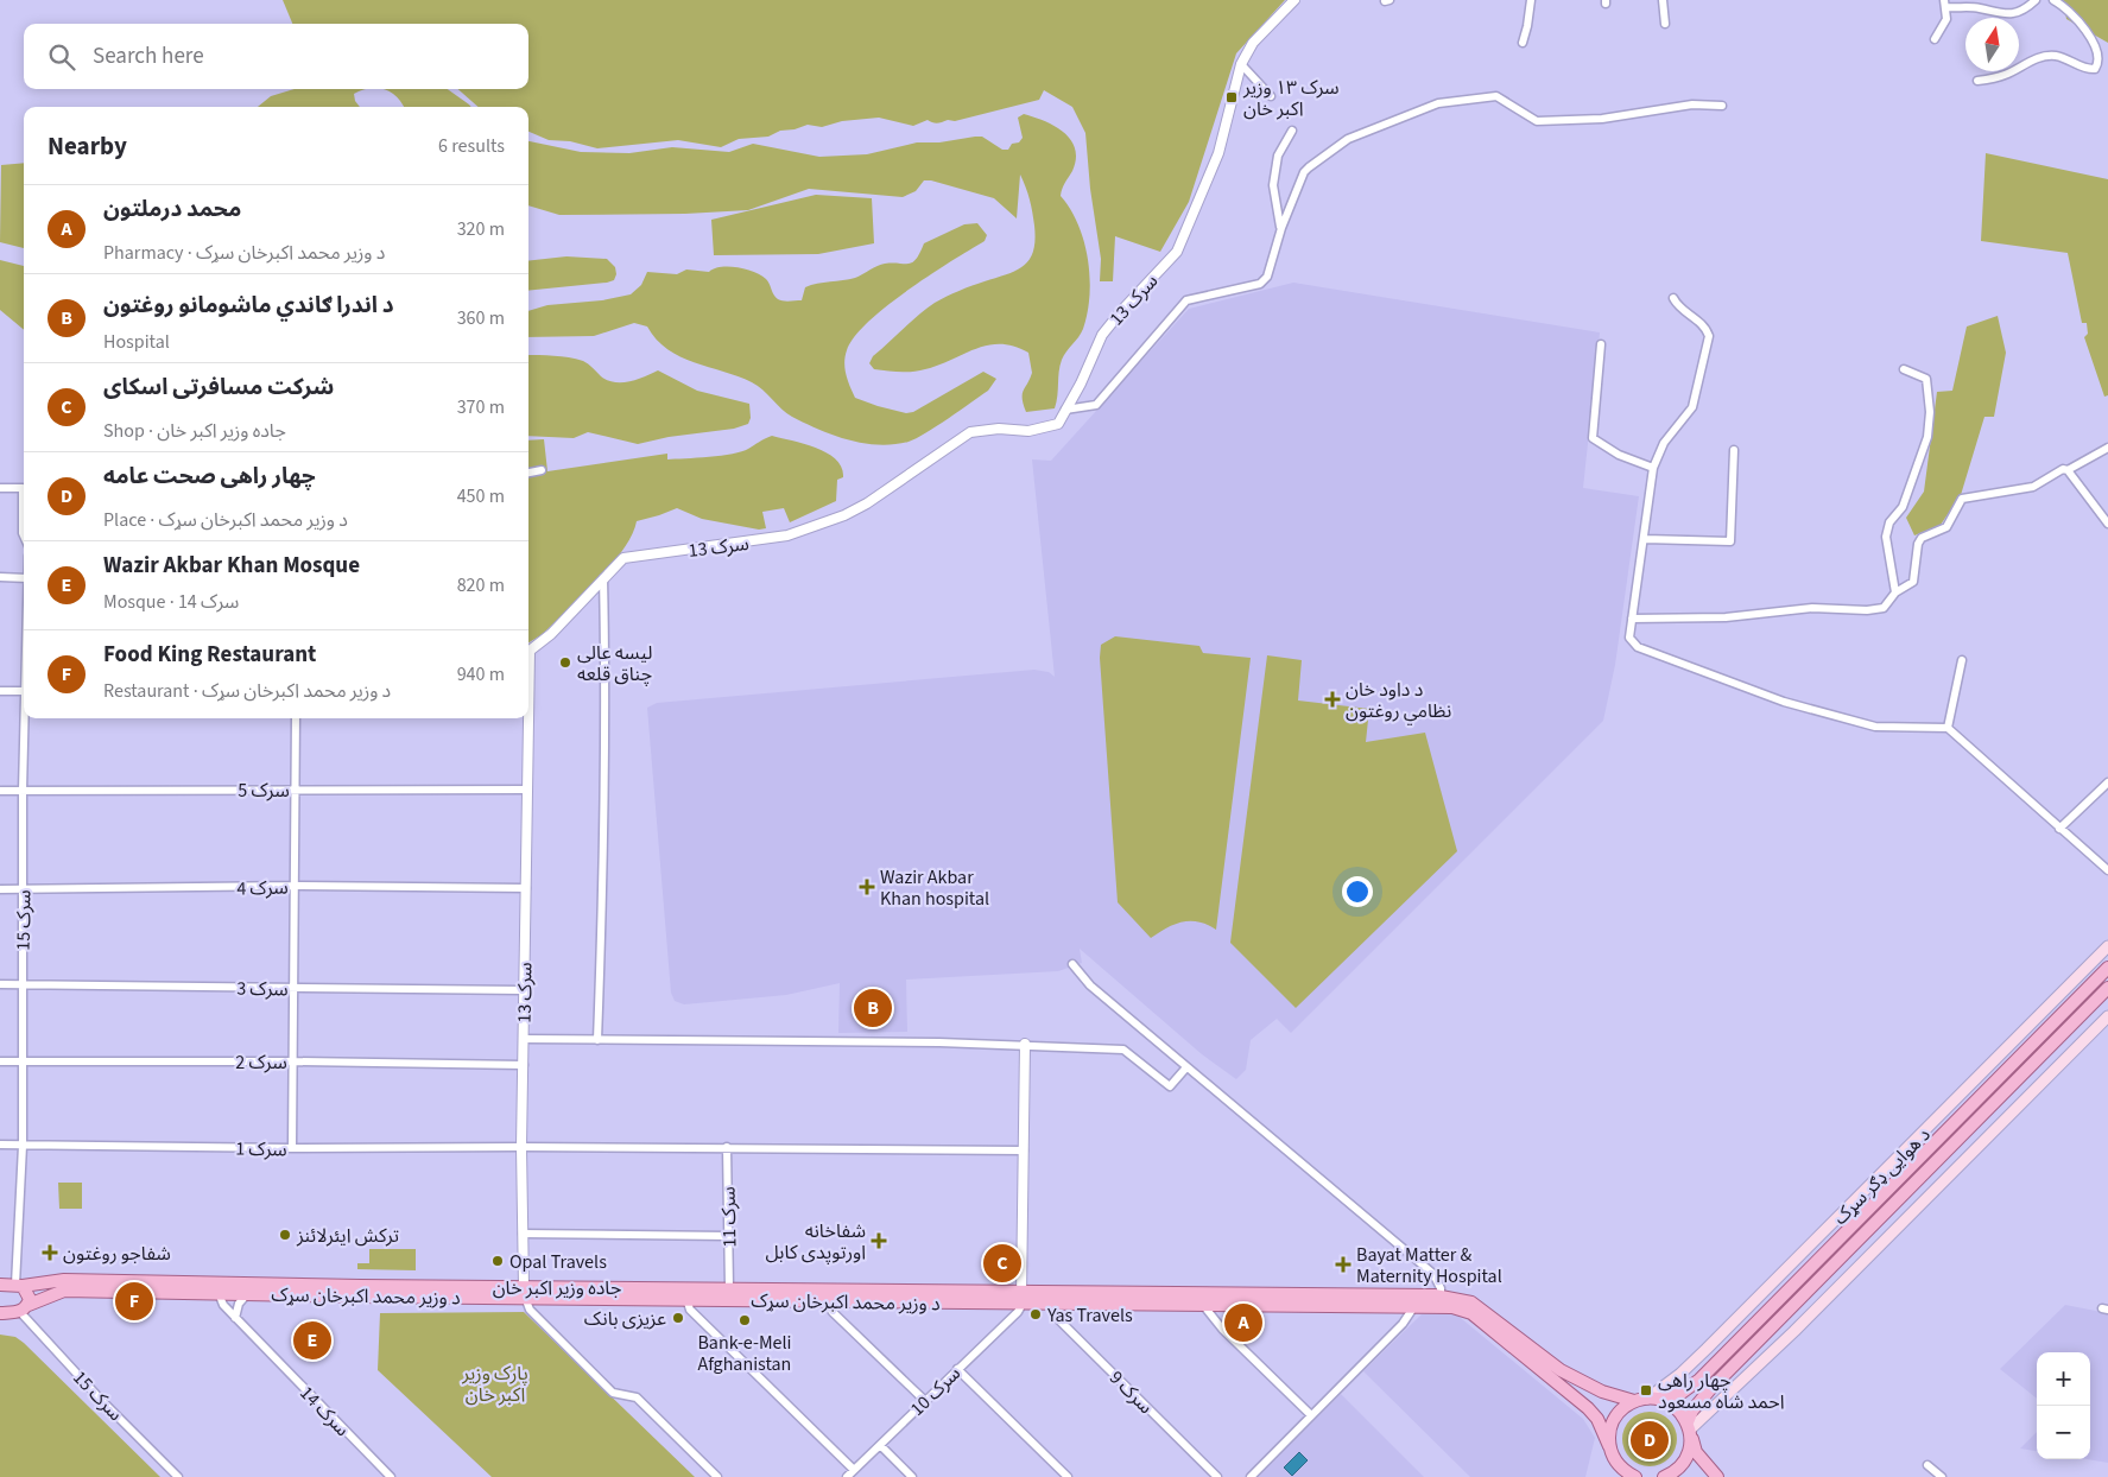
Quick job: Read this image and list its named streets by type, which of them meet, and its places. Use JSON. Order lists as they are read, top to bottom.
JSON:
{
  "streets": {
    "main road": ["د هوایی ډګر سړک", "جاده وزیر اکبر خان", "د وزیر محمد اکبرخان سړک"],
    "street": [
      "سرک 13",
      "سرک 5",
      "سرک 4",
      "سرک 15",
      "سرک 3",
      "سرک 2",
      "سرک 1",
      "سرک 11",
      "سرک 10",
      "سرک 9",
      "سرک 14"
    ]
  },
  "crossings": [
    ["سرک 13", "سرک 5"],
    ["سرک 13", "سرک 4"],
    ["سرک 13", "سرک 3"],
    ["سرک 13", "سرک 2"],
    ["سرک 13", "سرک 1"],
    ["سرک 13", "جاده وزیر اکبر خان"],
    ["سرک 13", "د وزیر محمد اکبرخان سړک"],
    ["سرک 5", "سرک 15"],
    ["سرک 4", "سرک 15"],
    ["سرک 15", "سرک 3"],
    ["سرک 15", "سرک 2"],
    ["سرک 15", "سرک 1"],
    ["سرک 15", "جاده وزیر اکبر خان"],
    ["سرک 15", "د وزیر محمد اکبرخان سړک"],
    ["سرک 1", "سرک 11"],
    ["جاده وزیر اکبر خان", "د وزیر محمد اکبرخان سړک"],
    ["د وزیر محمد اکبرخان سړک", "سرک 10"],
    ["د وزیر محمد اکبرخان سړک", "سرک 9"],
    ["د وزیر محمد اکبرخان سړک", "سرک 14"]
  ],
  "parks": ["پارک وزیر اکبر خان"],
  "places": {
    "transit": ["سرک ۱۳ وزیر اکبر خان", "چهار راهی احمد شاه مسعود"],
    "other": [
      "لیسه عالی چناق قلعه",
      "ترکش ایئرلائنز",
      "Opal Travels",
      "Yas Travels",
      "عزیزی بانک",
      "Bank-e-Meli Afghanistan"
    ],
    "health": [
      "د داود خان نظامي روغتون",
      "Wazir Akbar Khan hospital",
      "شفاخانه اورتوپدی کابل",
      "شفاجو روغتون",
      "Bayat Matter & Maternity Hospital"
    ]
  },
  "north": "top",
  "page": {
    "search": "Search here",
    "heading": ["Nearby", "6 results"],
    "list": [
      {
        "mark": "A",
        "name": "محمد درملتون",
        "note": "Pharmacy · د وزیر محمد اکبرخان سړک",
        "value": "320 m"
      },
      {
        "mark": "B",
        "name": "د اندرا ګاندي ماشومانو روغتون",
        "note": "Hospital",
        "value": "360 m"
      },
      {
        "mark": "C",
        "name": "شرکت مسافرتی اسکای",
        "note": "Shop · جاده وزیر اکبر خان",
        "value": "370 m"
      },
      {
        "mark": "D",
        "name": "چهار راهی صحت عامه",
        "note": "Place · د وزیر محمد اکبرخان سړک",
        "value": "450 m"
      },
      {
        "mark": "E",
        "name": "Wazir Akbar Khan Mosque",
        "note": "Mosque · سرک 14",
        "value": "820 m"
      },
      {
        "mark": "F",
        "name": "Food King Restaurant",
        "note": "Restaurant · د وزیر محمد اکبرخان سړک",
        "value": "940 m"
      }
    ],
    "pins": [
      "B",
      "C",
      "F",
      "A",
      "E",
      "D"
    ],
    "map_buttons": ["+", "−"]
  }
}
